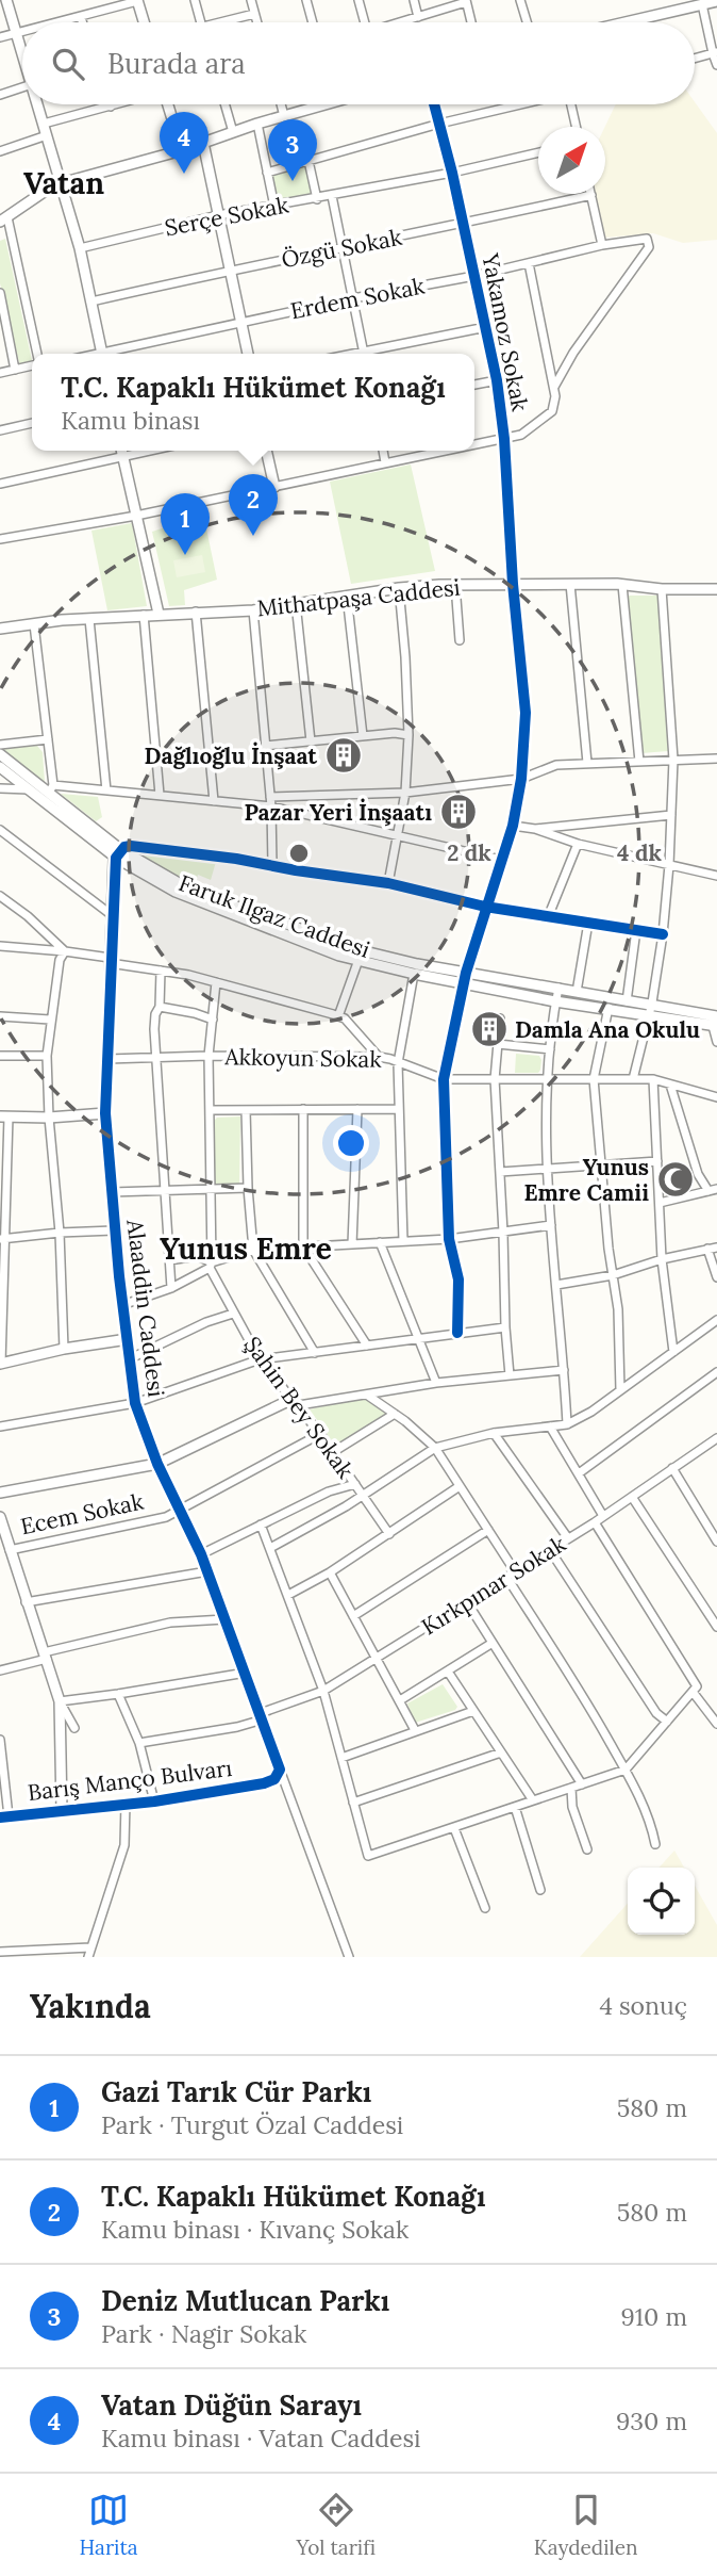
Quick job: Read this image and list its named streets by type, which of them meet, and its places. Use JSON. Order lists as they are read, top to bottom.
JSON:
{
  "streets": {
    "street": [
      "Serçe Sokak",
      "Özgü Sokak",
      "Erdem Sokak",
      "Yakamoz Sokak",
      "Mithatpaşa Caddesi",
      "Faruk Ilgaz Caddesi",
      "Akkoyun Sokak",
      "Alaaddin Caddesi",
      "Şahin Bey Sokak",
      "Ecem Sokak",
      "Kırkpınar Sokak",
      "Barış Manço Bulvarı"
    ]
  },
  "crossings": [
    ["Serçe Sokak", "Yakamoz Sokak"],
    ["Özgü Sokak", "Yakamoz Sokak"],
    ["Erdem Sokak", "Yakamoz Sokak"],
    ["Yakamoz Sokak", "Mithatpaşa Caddesi"],
    ["Yakamoz Sokak", "Faruk Ilgaz Caddesi"],
    ["Yakamoz Sokak", "Akkoyun Sokak"],
    ["Faruk Ilgaz Caddesi", "Alaaddin Caddesi"],
    ["Akkoyun Sokak", "Alaaddin Caddesi"],
    ["Akkoyun Sokak", "Şahin Bey Sokak"],
    ["Alaaddin Caddesi", "Ecem Sokak"],
    ["Alaaddin Caddesi", "Kırkpınar Sokak"],
    ["Alaaddin Caddesi", "Barış Manço Bulvarı"],
    ["Şahin Bey Sokak", "Ecem Sokak"]
  ],
  "districts": ["Vatan", "Yunus Emre"],
  "places": {
    "building": ["Dağlıoğlu İnşaat", "Pazar Yeri İnşaatı", "Damla Ana Okulu"],
    "mosque": ["Yunus Emre Camii"]
  },
  "north": "top right",
  "page": {
    "search": "Burada ara",
    "pins": [
      "4",
      "3",
      "2",
      "1"
    ],
    "popup": ["T.C. Kapaklı Hükümet Konağı", "Kamu binası"],
    "heading": ["Yakında", "4 sonuç"],
    "list": [
      {
        "mark": "1",
        "name": "Gazi Tarık Cür Parkı",
        "note": "Park · Turgut Özal Caddesi",
        "value": "580 m"
      },
      {
        "mark": "2",
        "name": "T.C. Kapaklı Hükümet Konağı",
        "note": "Kamu binası · Kıvanç Sokak",
        "value": "580 m"
      },
      {
        "mark": "3",
        "name": "Deniz Mutlucan Parkı",
        "note": "Park · Nagir Sokak",
        "value": "910 m"
      },
      {
        "mark": "4",
        "name": "Vatan Düğün Sarayı",
        "note": "Kamu binası · Vatan Caddesi",
        "value": "930 m"
      }
    ],
    "nav": ["Harita", "Yol tarifi", "Kaydedilen"]
  },
  "rings": ["2 dk", "4 dk"]
}
